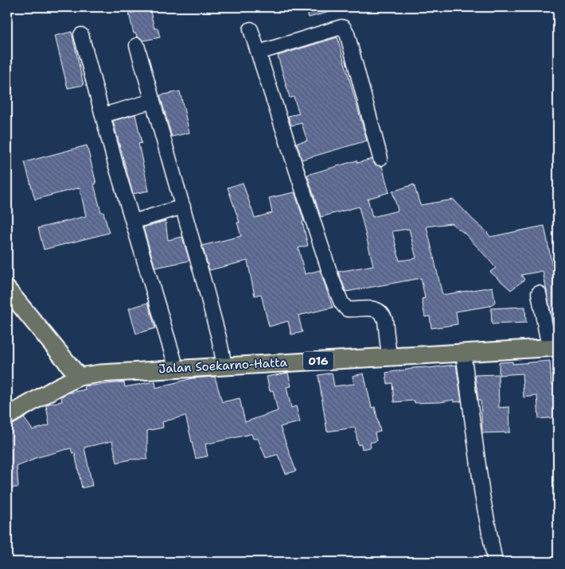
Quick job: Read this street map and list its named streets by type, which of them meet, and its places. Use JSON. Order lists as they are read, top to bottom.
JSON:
{
  "streets": {
    "main road": ["016", "Jalan Soekarno-Hatta"]
  },
  "crossings": [
    ["016", "Jalan Soekarno-Hatta"]
  ]
}
